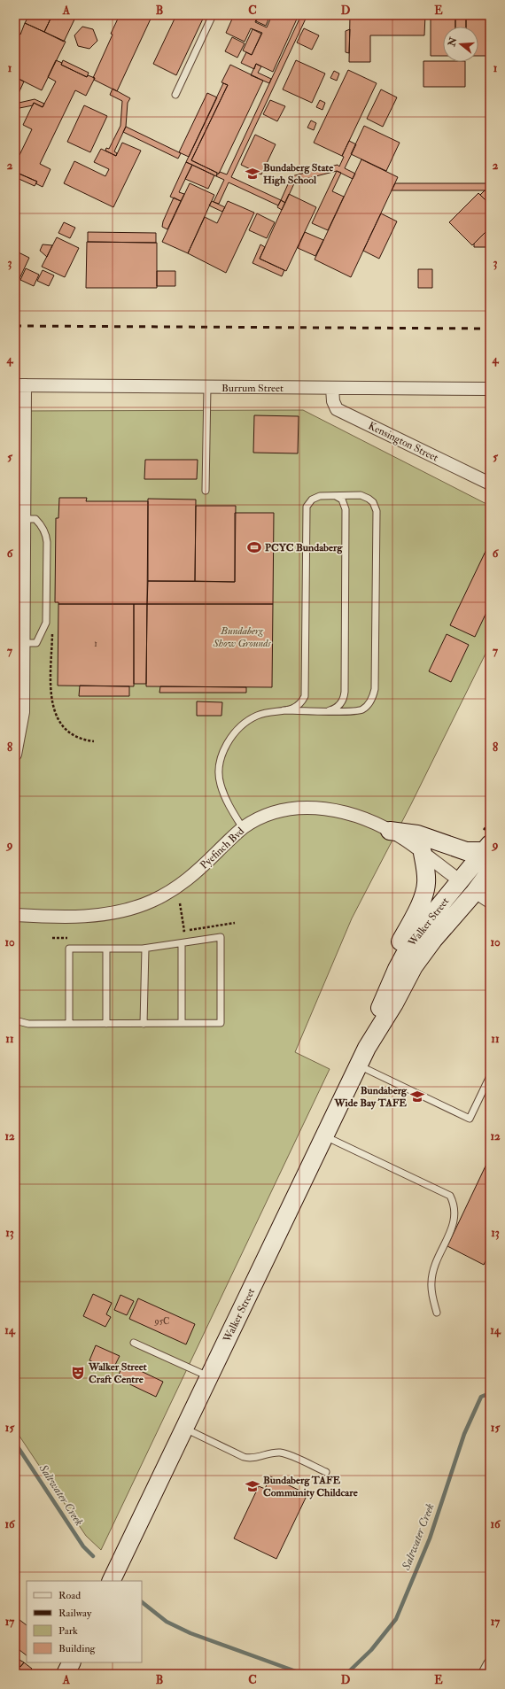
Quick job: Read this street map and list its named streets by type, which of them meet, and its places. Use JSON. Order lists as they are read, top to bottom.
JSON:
{
  "streets": {
    "main road": ["Walker Street"],
    "street": ["Burrum Street", "Kensington Street", "Pyefinch Bvd"]
  },
  "crossings": [
    ["Burrum Street", "Kensington Street"],
    ["Pyefinch Bvd", "Walker Street"]
  ],
  "water": ["Saltwater Creek"],
  "parks": ["Bundaberg Show Grounds"],
  "places": {
    "school or university": ["Bundaberg State High School", "Bundaberg Wide Bay TAFE", "Bundaberg TAFE Community Childcare"],
    "sports": ["PCYC Bundaberg"],
    "theatre": ["Walker Street Craft Centre"]
  },
  "house_numbers": ["1", "95C"],
  "legend": [
    "Road",
    "Railway",
    "Park",
    "Building"
  ],
  "north": "left",
  "grid": {
    "columns": [
      "A",
      "B",
      "C",
      "D",
      "E"
    ],
    "rows": [
      "1",
      "2",
      "3",
      "4",
      "5",
      "6",
      "7",
      "8",
      "9",
      "10",
      "11",
      "12",
      "13",
      "14",
      "15",
      "16",
      "17"
    ]
  }
}
